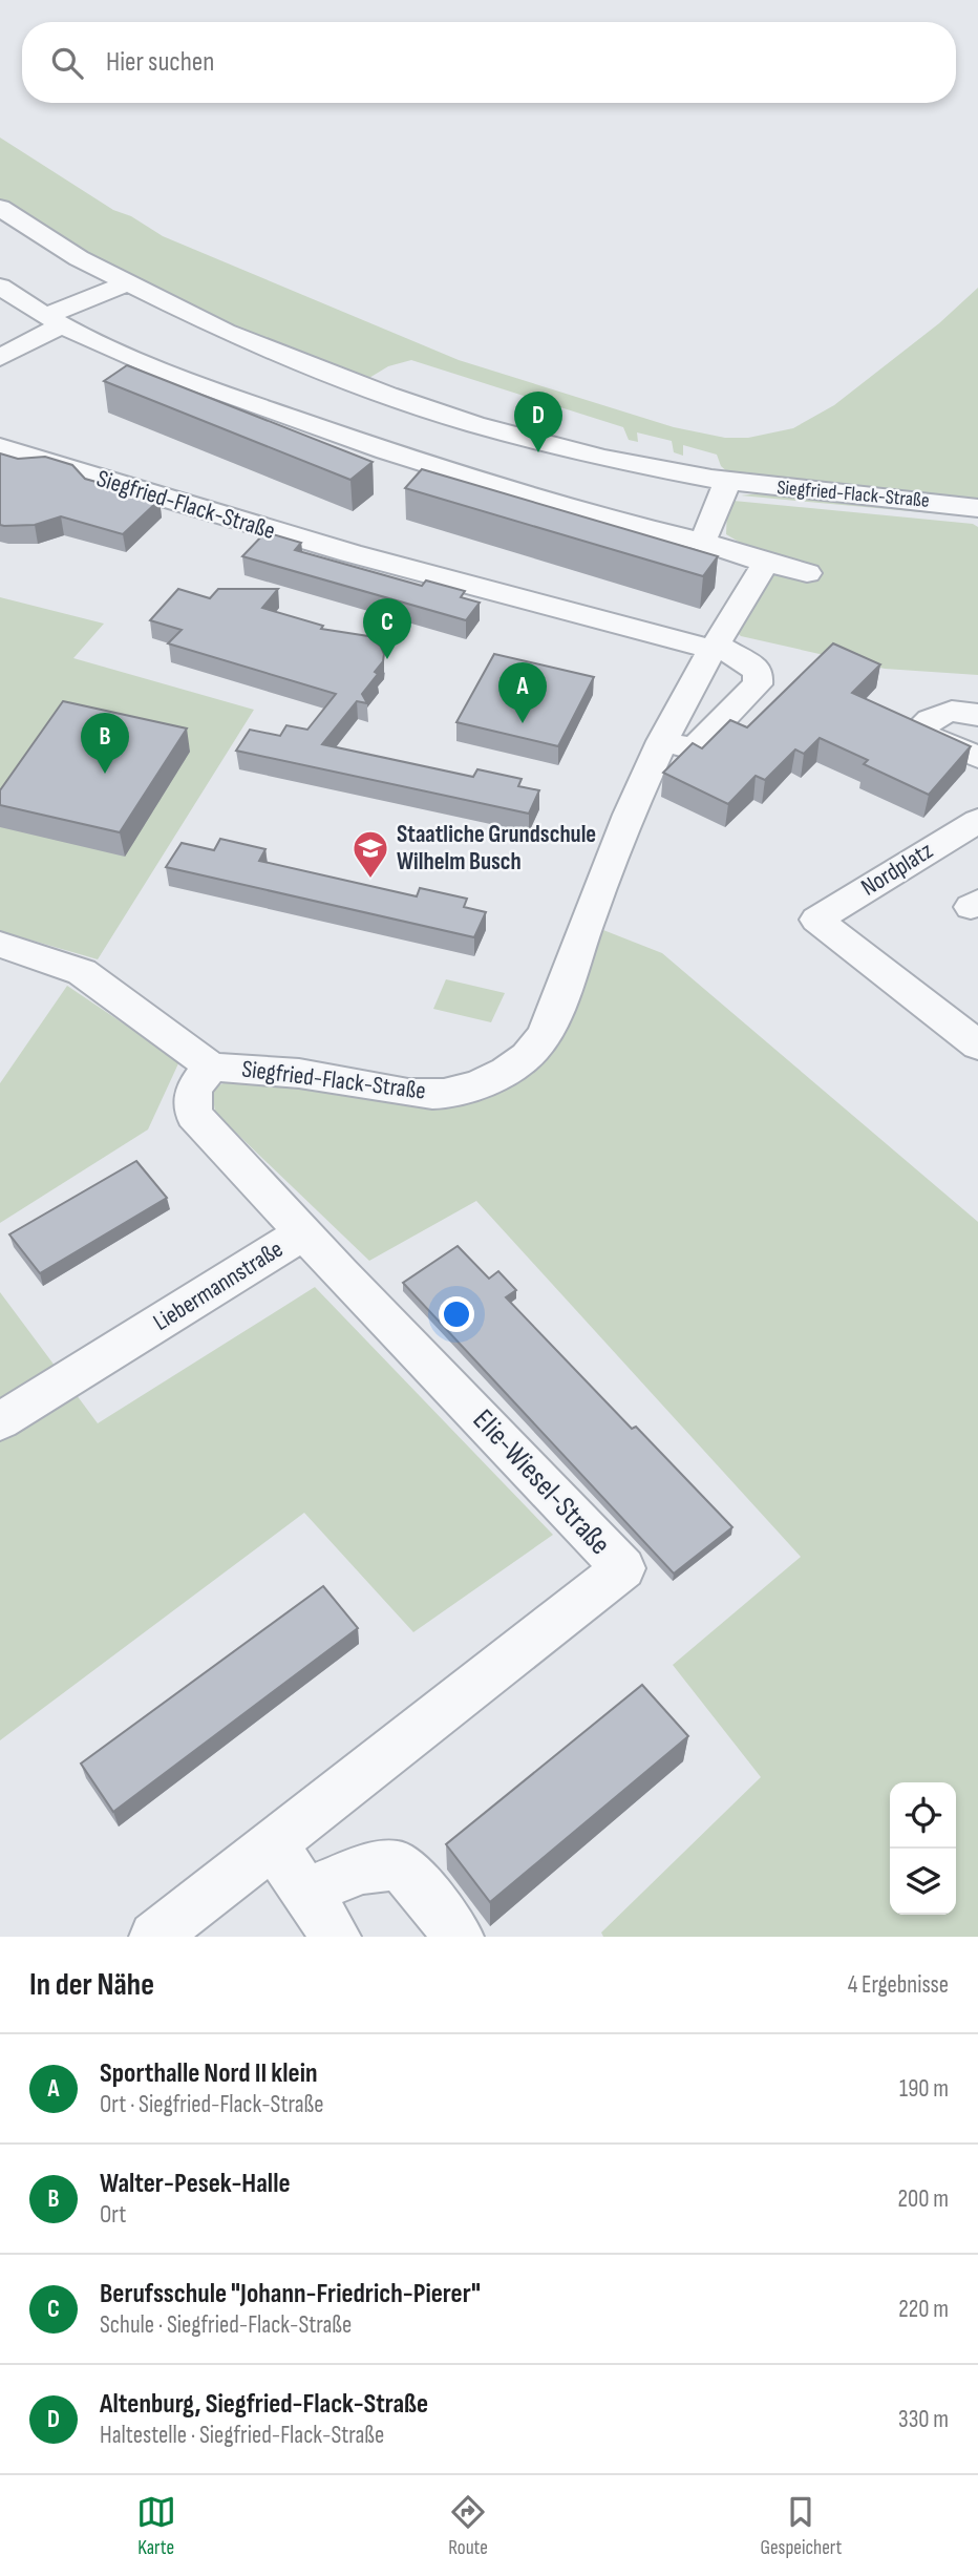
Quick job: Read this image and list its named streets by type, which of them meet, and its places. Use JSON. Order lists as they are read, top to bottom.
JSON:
{
  "streets": {
    "street": [
      "Siegfried-Flack-Straße",
      "Nordplatz",
      "Liebermannstraße",
      "Elie-Wiesel-Straße"
    ]
  },
  "crossings": [
    ["Siegfried-Flack-Straße", "Liebermannstraße"],
    ["Liebermannstraße", "Elie-Wiesel-Straße"]
  ],
  "places": {
    "school or university": ["Staatliche Grundschule Wilhelm Busch"]
  },
  "page": {
    "search": "Hier suchen",
    "pins": [
      "D",
      "C",
      "A",
      "B"
    ],
    "heading": ["In der Nähe", "4 Ergebnisse"],
    "list": [
      {
        "mark": "A",
        "name": "Sporthalle Nord II klein",
        "note": "Ort · Siegfried-Flack-Straße",
        "value": "190 m"
      },
      {
        "mark": "B",
        "name": "Walter-Pesek-Halle",
        "note": "Ort",
        "value": "200 m"
      },
      {
        "mark": "C",
        "name": "Berufsschule \"Johann-Friedrich-Pierer\"",
        "note": "Schule · Siegfried-Flack-Straße",
        "value": "220 m"
      },
      {
        "mark": "D",
        "name": "Altenburg, Siegfried-Flack-Straße",
        "note": "Haltestelle · Siegfried-Flack-Straße",
        "value": "330 m"
      }
    ],
    "nav": ["Karte", "Route", "Gespeichert"]
  }
}
